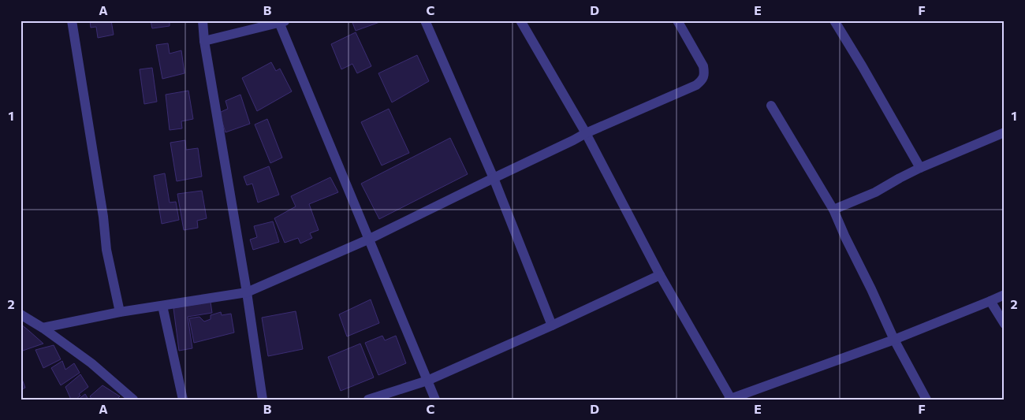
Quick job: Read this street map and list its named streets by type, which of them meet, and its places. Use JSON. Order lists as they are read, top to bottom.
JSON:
{
  "grid": {
    "columns": [
      "A",
      "B",
      "C",
      "D",
      "E",
      "F"
    ],
    "rows": ["1", "2"]
  }
}
